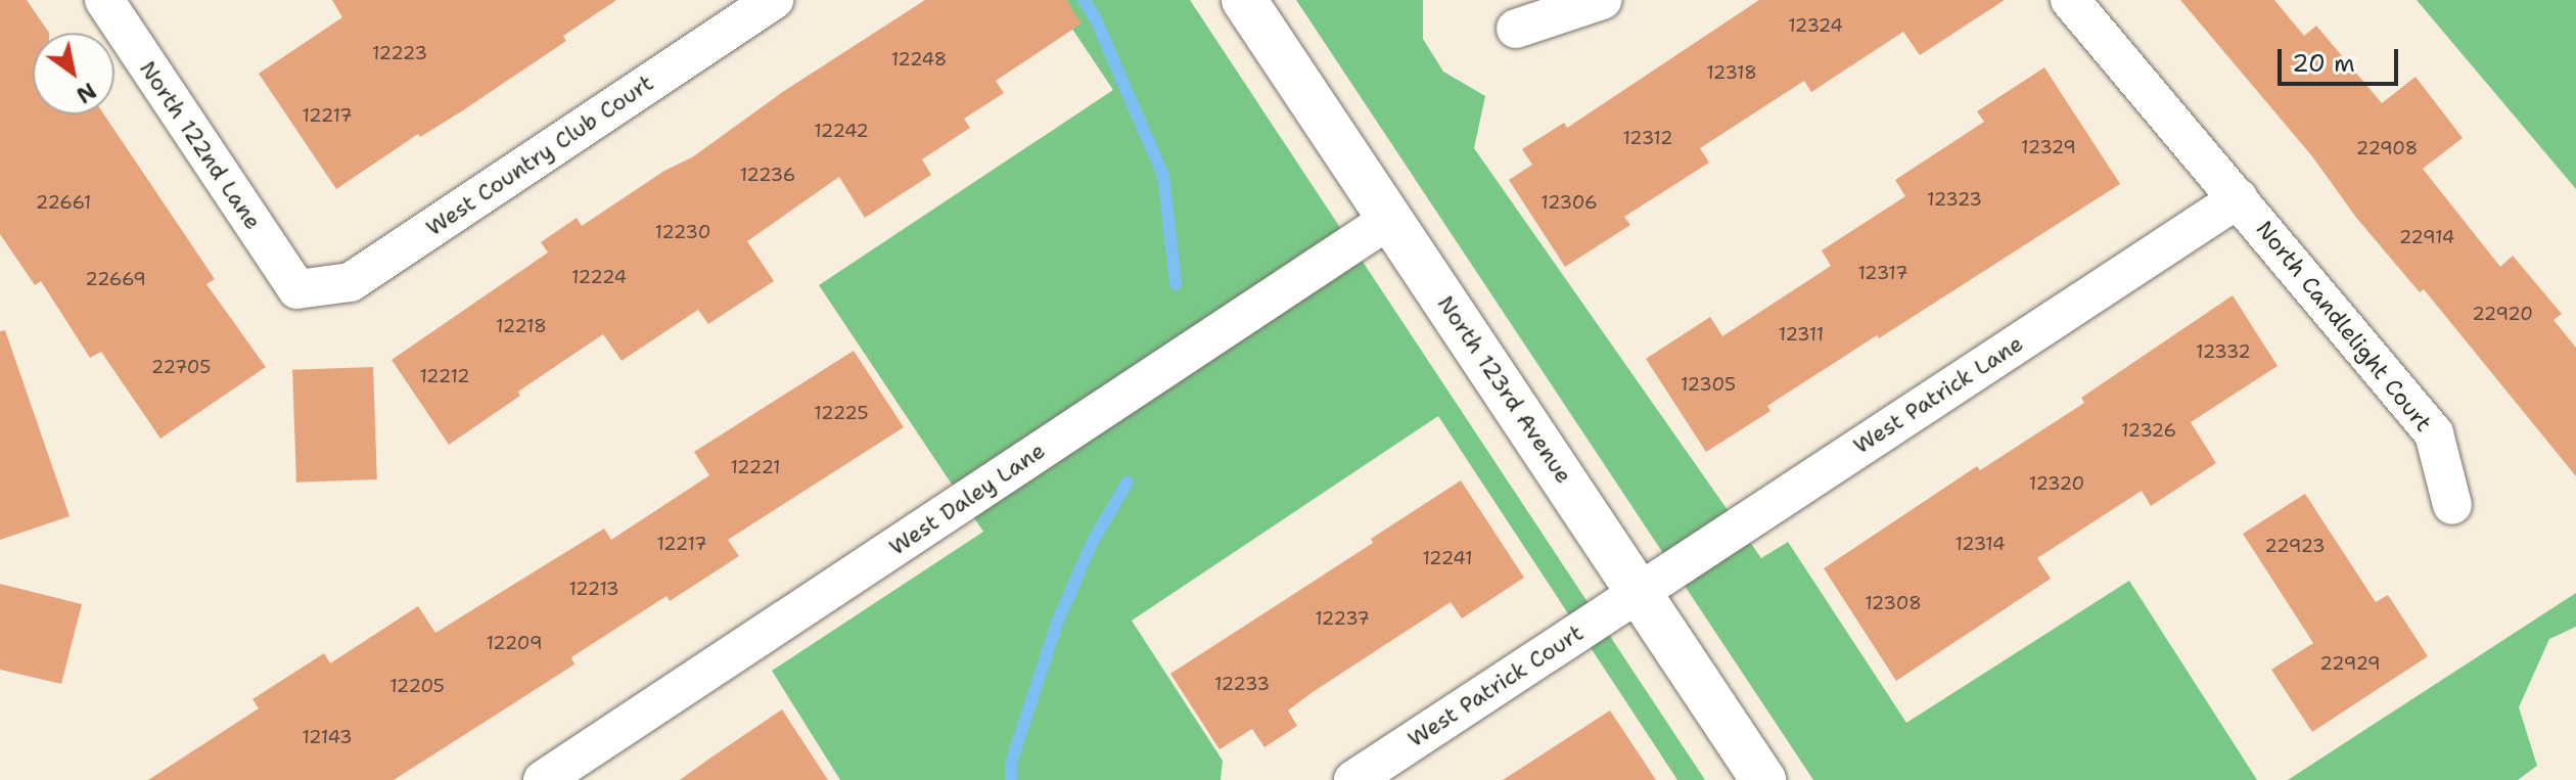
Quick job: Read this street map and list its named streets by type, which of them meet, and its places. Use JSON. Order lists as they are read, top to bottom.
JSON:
{
  "streets": {
    "street": [
      "North 122nd Lane",
      "West Country Club Court",
      "North Candlelight Court",
      "North 123rd Avenue",
      "West Patrick Lane",
      "West Daley Lane",
      "West Patrick Court"
    ]
  },
  "crossings": [
    ["North 122nd Lane", "West Country Club Court"],
    ["North Candlelight Court", "West Patrick Lane"],
    ["North 123rd Avenue", "West Patrick Lane"],
    ["North 123rd Avenue", "West Daley Lane"],
    ["North 123rd Avenue", "West Patrick Court"],
    ["West Patrick Lane", "West Patrick Court"]
  ],
  "house_numbers": [
    "12324",
    "12223",
    "12248",
    "12318",
    "12217",
    "12242",
    "12312",
    "12329",
    "22908",
    "12236",
    "12323",
    "22661",
    "12306",
    "12230",
    "22914",
    "12317",
    "12224",
    "22669",
    "22920",
    "12218",
    "12311",
    "12332",
    "22705",
    "12212",
    "12305",
    "12225",
    "12326",
    "12221",
    "12320",
    "12217",
    "12314",
    "22923",
    "12241",
    "12213",
    "12308",
    "12237",
    "12209",
    "22929",
    "12233",
    "12205",
    "12143"
  ],
  "scale_bar": "20 m",
  "north": "bottom right"
}
